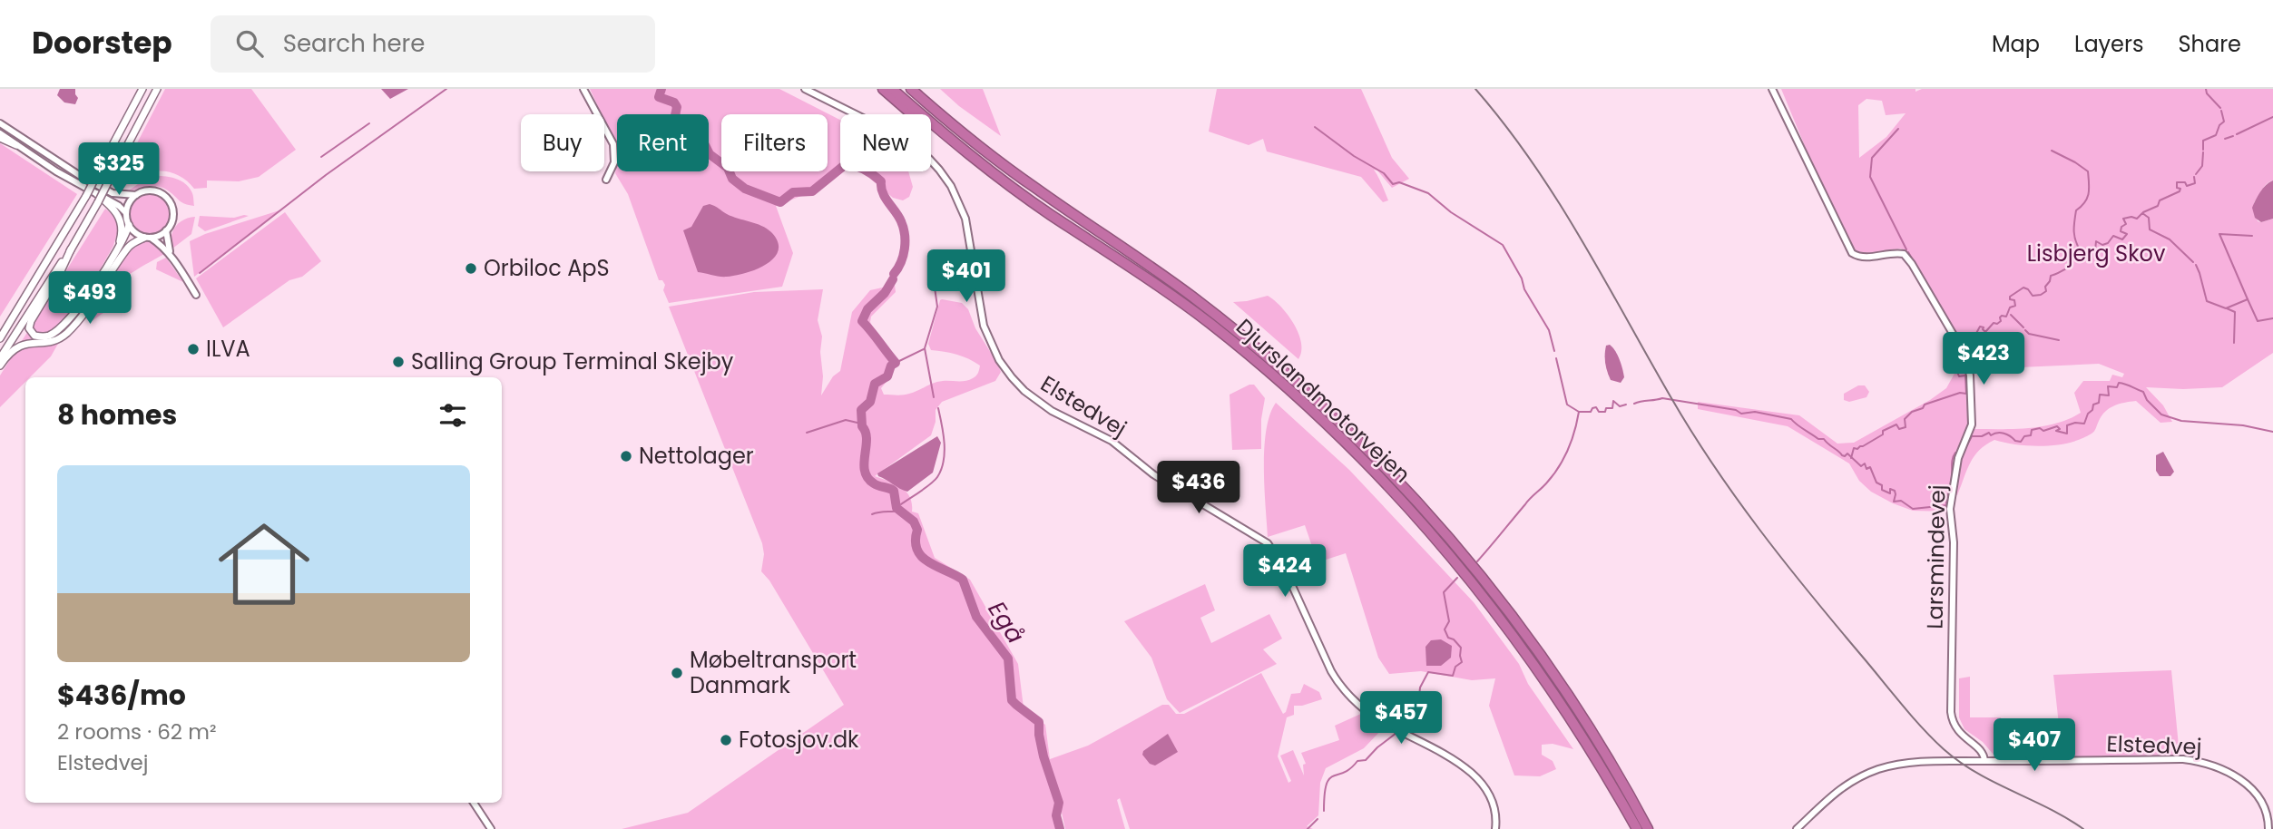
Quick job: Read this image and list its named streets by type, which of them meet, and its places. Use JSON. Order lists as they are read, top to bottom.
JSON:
{
  "streets": {
    "highway": ["Djurslandmotorvejen"],
    "street": ["Elstedvej", "Larsmindevej"]
  },
  "crossings": [
    ["Elstedvej", "Larsmindevej"]
  ],
  "water": ["Egå"],
  "parks": ["Lisbjerg Skov"],
  "places": [
    "Orbiloc ApS",
    "ILVA",
    "Salling Group Terminal Skejby",
    "Nettolager",
    "Møbeltransport Danmark",
    "Fotosjov.dk"
  ],
  "page": {
    "header": "Doorstep",
    "search": "Search here",
    "nav": ["Map", "Layers", "Share"],
    "chip": [
      "Buy",
      "Rent",
      "Filters",
      "New"
    ],
    "price": [
      "$325",
      "$401",
      "$493",
      "$423",
      "$436",
      "$424",
      "$457",
      "$407"
    ],
    "heading": "8 homes",
    "list": [
      {
        "name": "$436/mo",
        "note": "2 rooms · 62 m² · Elstedvej"
      }
    ]
  }
}
